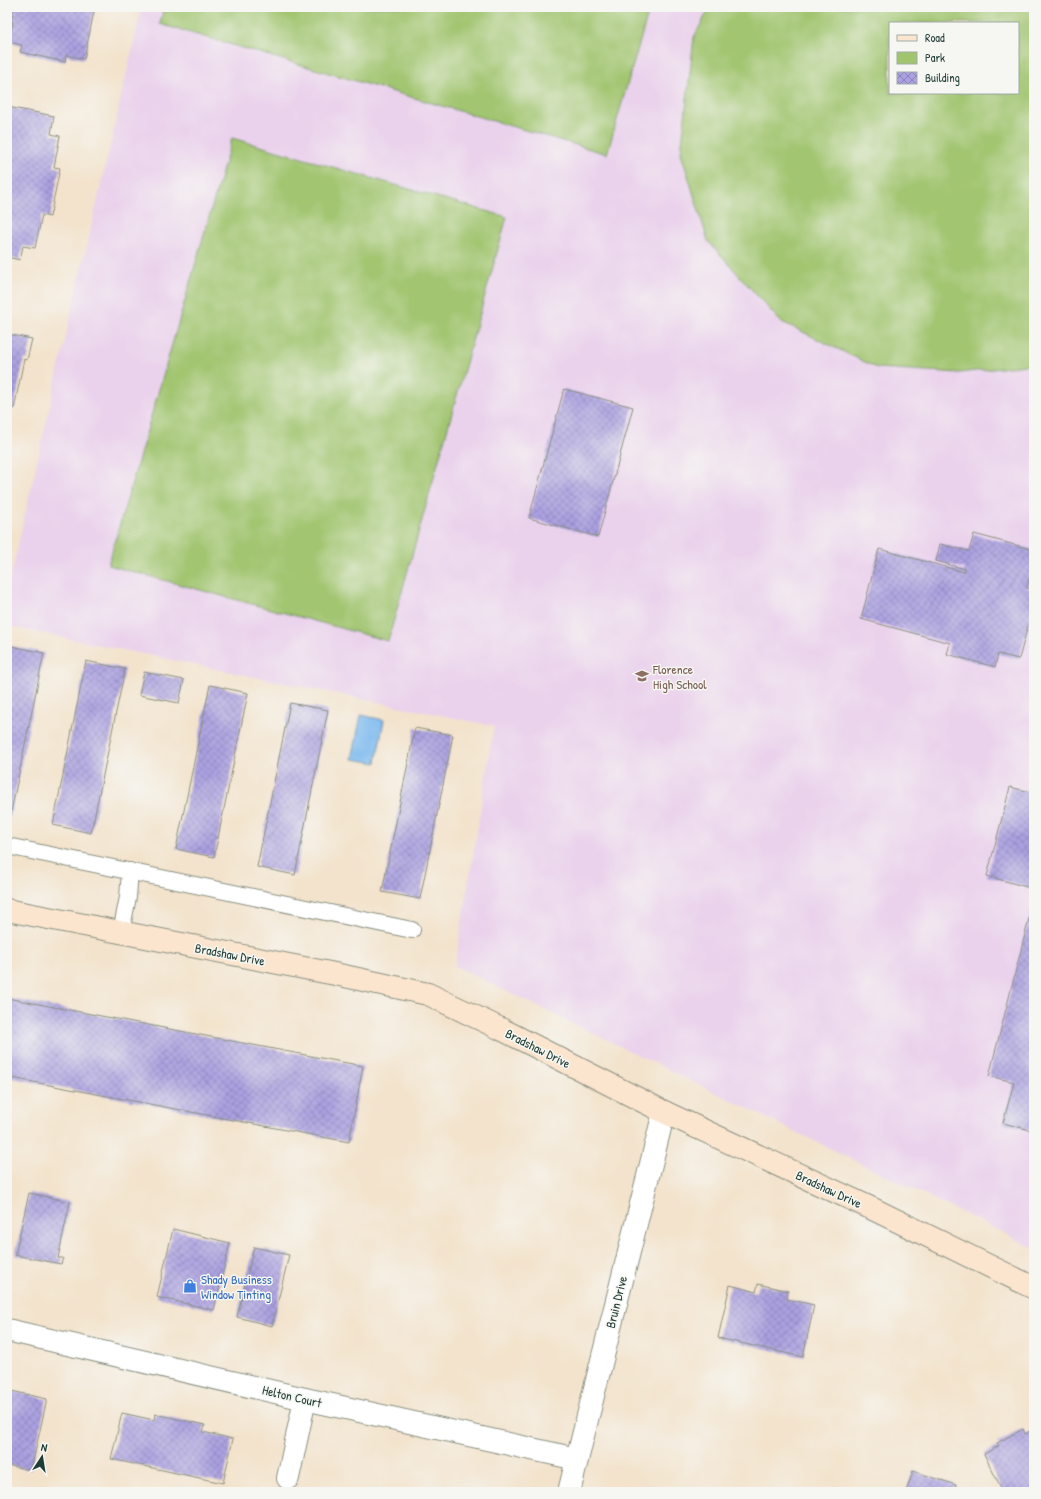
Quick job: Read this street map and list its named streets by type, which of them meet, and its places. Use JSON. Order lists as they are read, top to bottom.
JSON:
{
  "streets": {
    "street": ["Bradshaw Drive", "Bruin Drive", "Helton Court"]
  },
  "crossings": [
    ["Bradshaw Drive", "Bruin Drive"],
    ["Bruin Drive", "Helton Court"]
  ],
  "places": {
    "school or university": ["Florence High School"],
    "shop": ["Shady Business Window Tinting"]
  },
  "legend": ["Road", "Park", "Building"],
  "north": "top"
}
